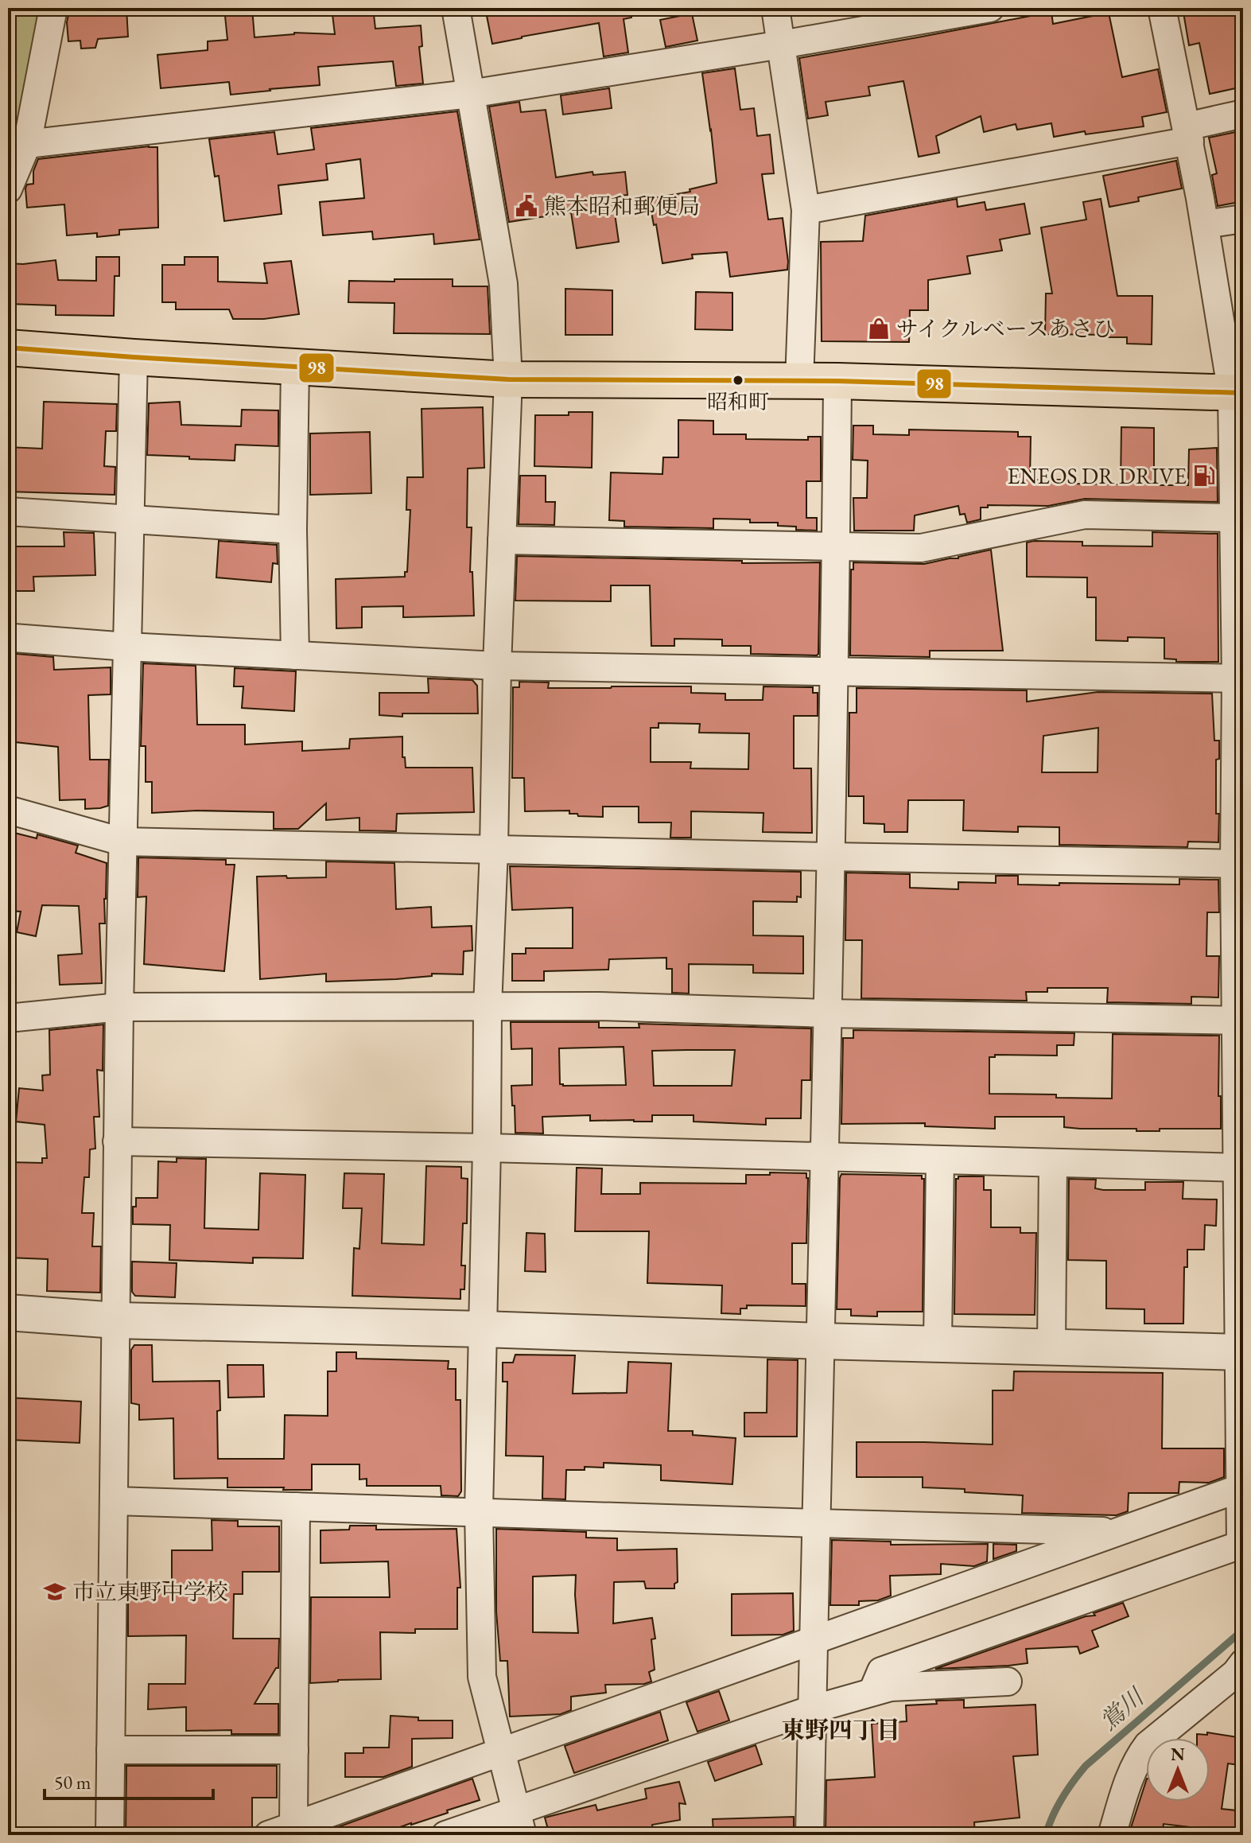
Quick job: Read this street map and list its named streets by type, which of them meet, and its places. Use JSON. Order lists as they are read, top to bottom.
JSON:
{
  "districts": ["東野四丁目"],
  "water": ["鴬川"],
  "places": {
    "public building": ["熊本昭和郵便局"],
    "shop": ["サイクルベースあさひ"],
    "other": ["昭和町"],
    "fuel station": ["ENEOS DR DRIVE"],
    "school or university": ["市立東野中学校"]
  },
  "lines": ["transit line 98"],
  "scale_bar": "50 m",
  "north": "top"
}
